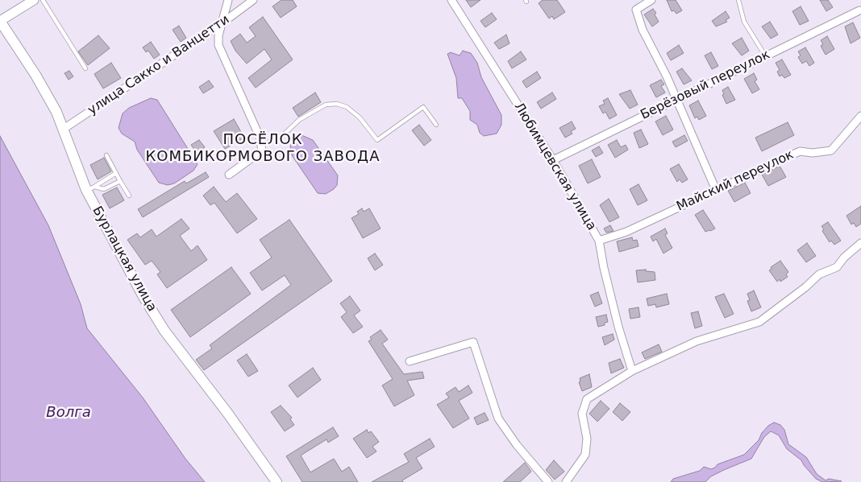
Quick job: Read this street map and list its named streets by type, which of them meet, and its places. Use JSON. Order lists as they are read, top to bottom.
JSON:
{
  "streets": {
    "main road": ["Бурлацкая улица"],
    "street": [
      "улица Сакко и Ванцетти",
      "Берёзовый переулок",
      "Любимцевская улица",
      "Майский переулок"
    ]
  },
  "crossings": [
    ["улица Сакко и Ванцетти", "Бурлацкая улица"],
    ["Берёзовый переулок", "Любимцевская улица"],
    ["Любимцевская улица", "Майский переулок"]
  ],
  "districts": ["ПОСЁЛОК КОМБИКОРМОВОГО ЗАВОДА"],
  "water": ["Волга"]
}
